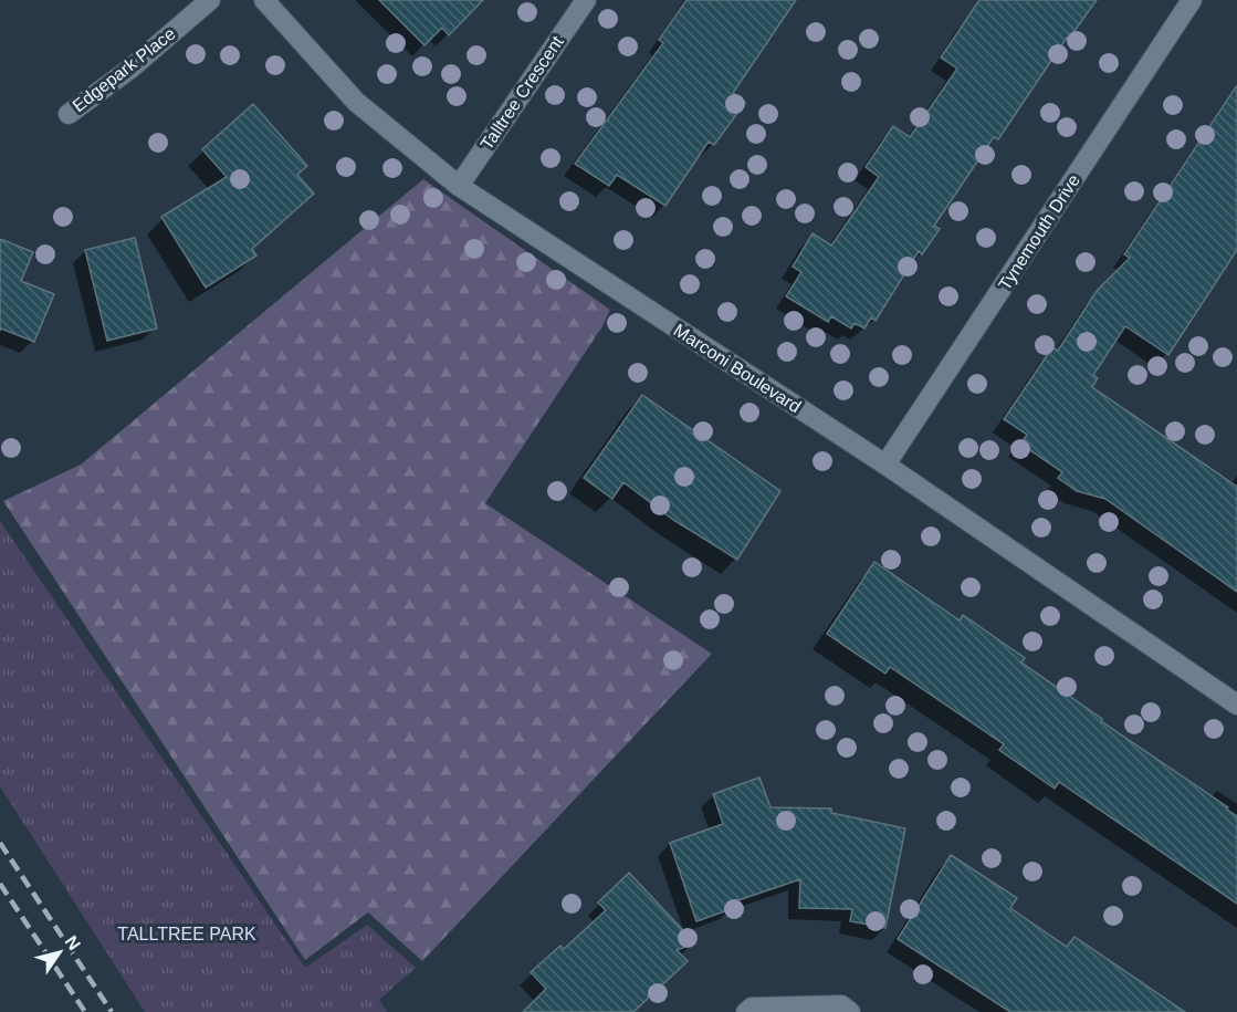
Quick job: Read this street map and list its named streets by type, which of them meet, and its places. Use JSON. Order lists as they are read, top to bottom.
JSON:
{
  "streets": {
    "street": [
      "Edgepark Place",
      "Talltree Crescent",
      "Tynemouth Drive",
      "Marconi Boulevard"
    ]
  },
  "crossings": [
    ["Talltree Crescent", "Marconi Boulevard"],
    ["Tynemouth Drive", "Marconi Boulevard"]
  ],
  "parks": ["TALLTREE PARK"],
  "north": "top right"
}
